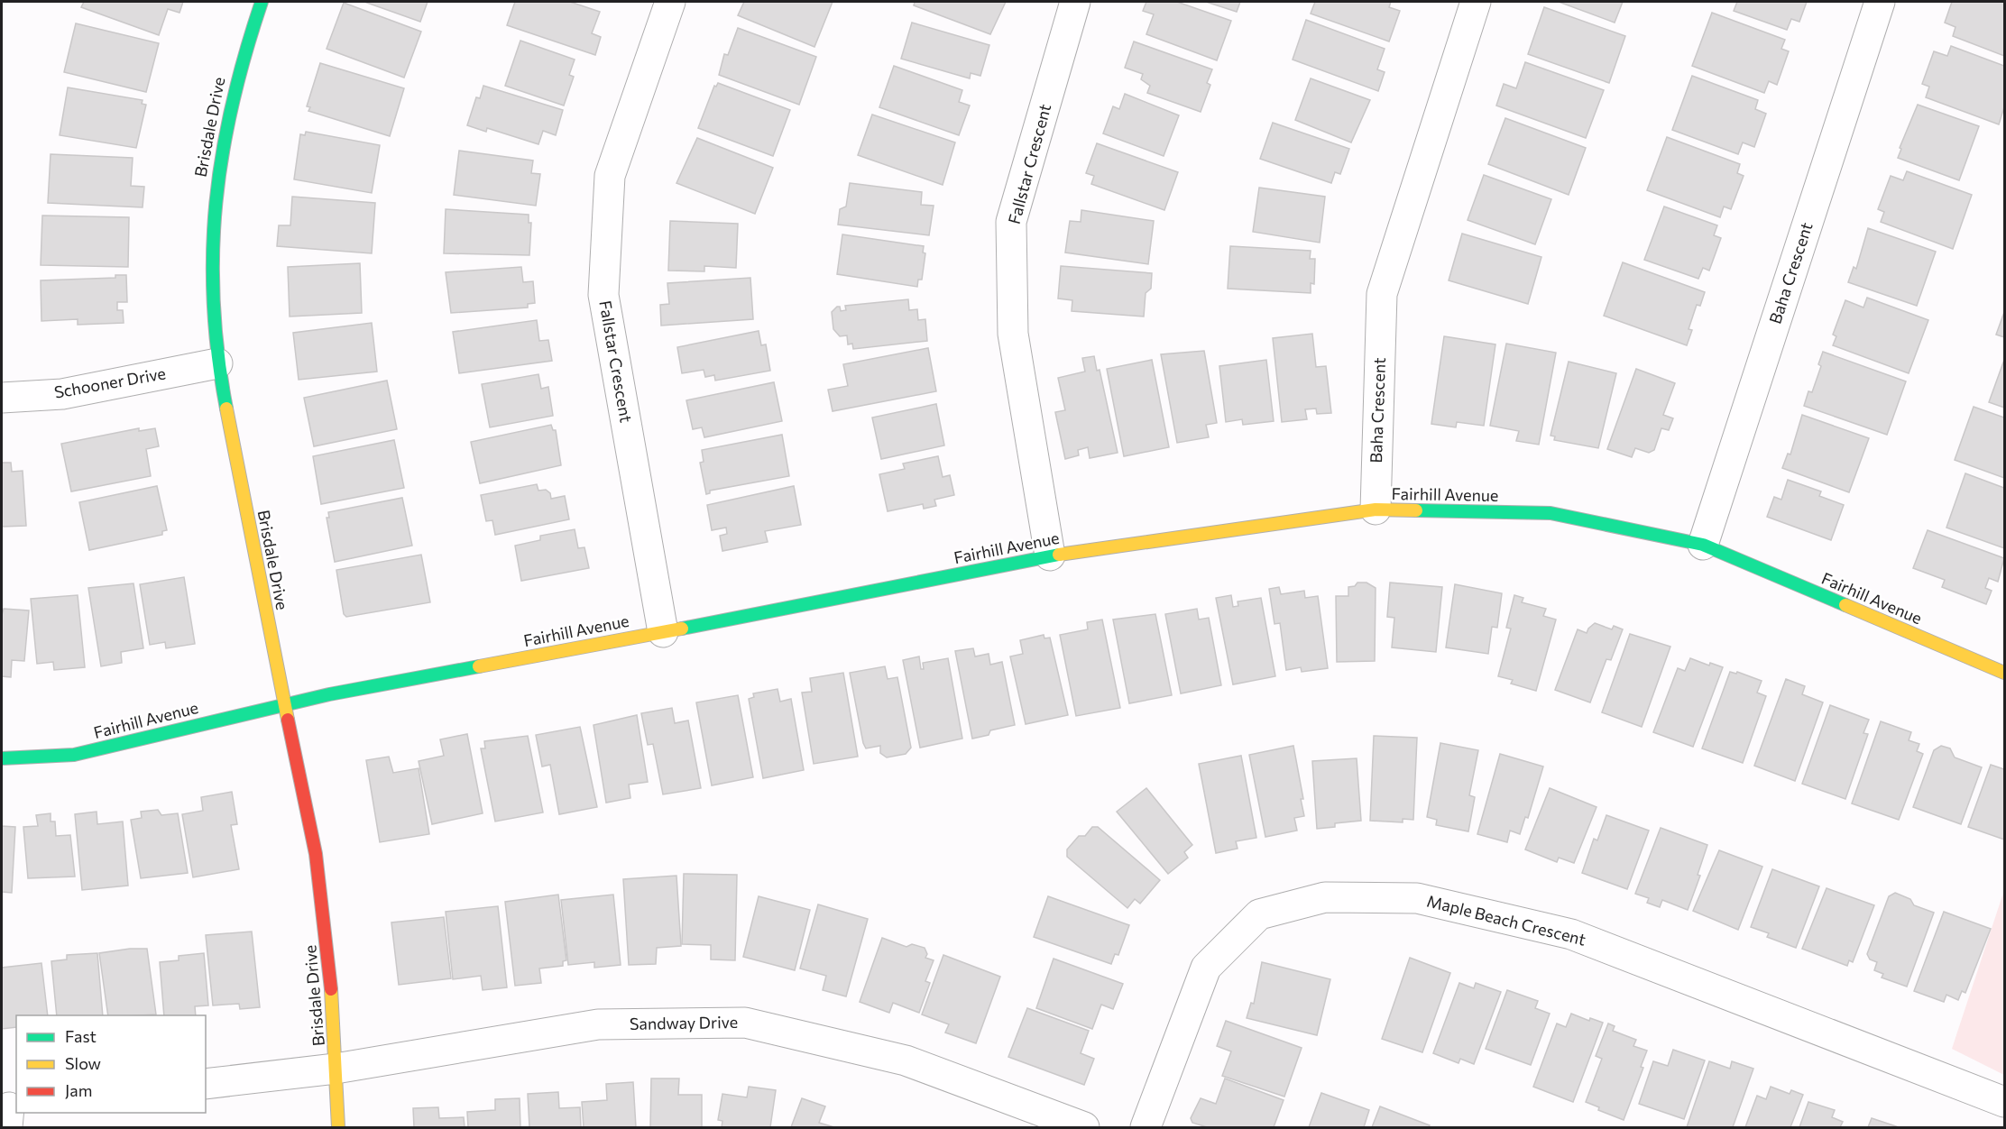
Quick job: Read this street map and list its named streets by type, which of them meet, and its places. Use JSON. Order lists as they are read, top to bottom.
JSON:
{
  "streets": {
    "street": [
      "Brisdale Drive",
      "Fallstar Crescent",
      "Baha Crescent",
      "Schooner Drive",
      "Fairhill Avenue",
      "Maple Beach Crescent",
      "Sandway Drive"
    ]
  },
  "crossings": [
    ["Brisdale Drive", "Schooner Drive"],
    ["Brisdale Drive", "Fairhill Avenue"],
    ["Brisdale Drive", "Sandway Drive"],
    ["Fallstar Crescent", "Fairhill Avenue"],
    ["Baha Crescent", "Fairhill Avenue"]
  ],
  "legend": ["Fast", "Slow", "Jam"]
}
